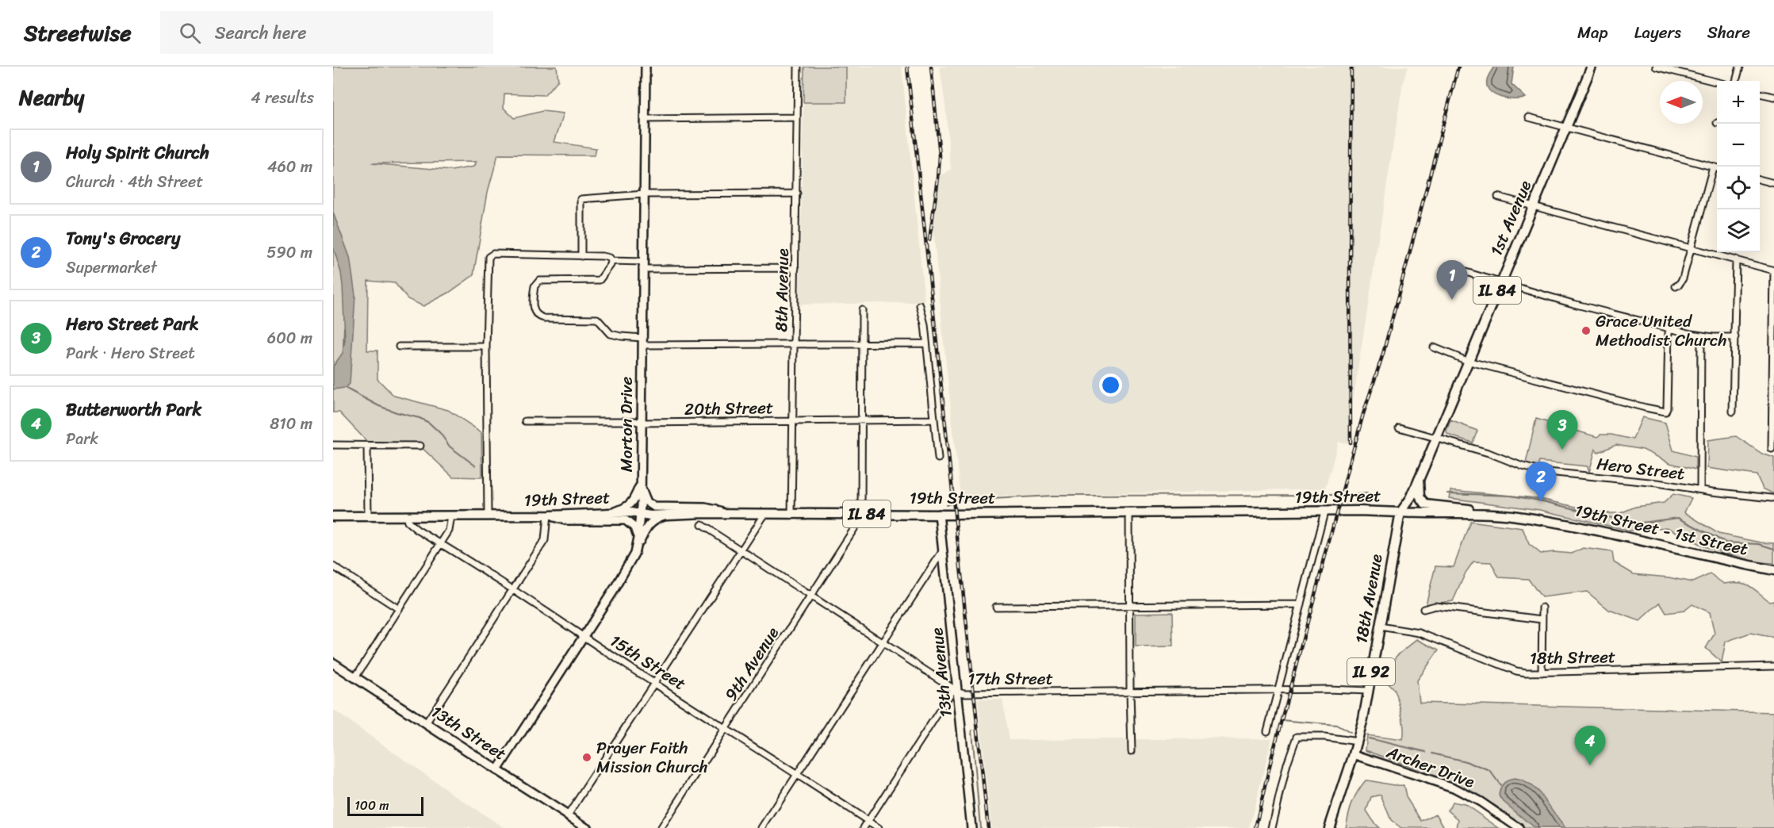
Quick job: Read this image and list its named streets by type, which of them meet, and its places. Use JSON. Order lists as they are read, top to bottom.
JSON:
{
  "streets": {
    "main road": [
      "1st Avenue",
      "IL 84",
      "19th Street",
      "19th Street - 1st Street",
      "18th Avenue",
      "IL 92",
      "13th Street"
    ],
    "street": [
      "8th Avenue",
      "20th Street",
      "Morton Drive",
      "Hero Street",
      "18th Street",
      "15th Street",
      "9th Avenue",
      "13th Avenue",
      "17th Street",
      "Archer Drive"
    ]
  },
  "crossings": [
    ["1st Avenue", "Hero Street"],
    ["1st Avenue", "19th Street"],
    ["1st Avenue", "19th Street - 1st Street"],
    ["1st Avenue", "18th Avenue"],
    ["8th Avenue", "20th Street"],
    ["8th Avenue", "19th Street"],
    ["20th Street", "Morton Drive"],
    ["Morton Drive", "19th Street"],
    ["Morton Drive", "15th Street"],
    ["Morton Drive", "13th Street"],
    ["19th Street", "19th Street - 1st Street"],
    ["19th Street", "18th Avenue"],
    ["19th Street", "15th Street"],
    ["19th Street", "9th Avenue"],
    ["19th Street", "13th Avenue"],
    ["19th Street - 1st Street", "18th Avenue"],
    ["18th Avenue", "18th Street"],
    ["18th Avenue", "17th Street"],
    ["18th Avenue", "Archer Drive"],
    ["15th Street", "9th Avenue"],
    ["9th Avenue", "17th Street"],
    ["13th Avenue", "17th Street"]
  ],
  "places": ["Grace United Methodist Church", "Prayer Faith Mission Church"],
  "scale_bar": "100 m",
  "north": "left",
  "page": {
    "header": "Streetwise",
    "search": "Search here",
    "nav": ["Map", "Layers", "Share"],
    "heading": ["Nearby", "4 results"],
    "map_buttons": ["+", "−"],
    "list": [
      {
        "mark": "1",
        "name": "Holy Spirit Church",
        "note": "Church · 4th Street",
        "value": "460 m"
      },
      {
        "mark": "2",
        "name": "Tony's Grocery",
        "note": "Supermarket",
        "value": "590 m"
      },
      {
        "mark": "3",
        "name": "Hero Street Park",
        "note": "Park · Hero Street",
        "value": "600 m"
      },
      {
        "mark": "4",
        "name": "Butterworth Park",
        "note": "Park",
        "value": "810 m"
      }
    ],
    "pins": [
      "1",
      "3",
      "2",
      "4"
    ],
    "scale": "100 m"
  }
}
